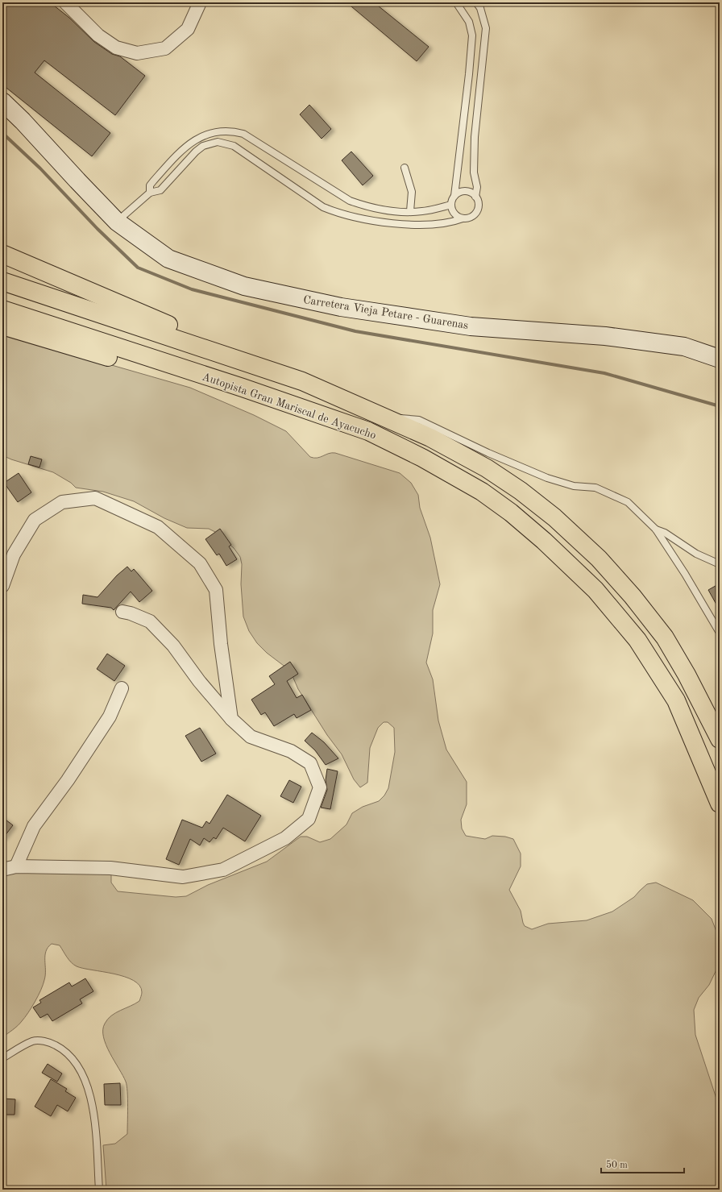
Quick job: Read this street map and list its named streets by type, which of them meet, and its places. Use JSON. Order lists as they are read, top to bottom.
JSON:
{
  "streets": {
    "highway": ["Autopista Gran Mariscal de Ayacucho"],
    "main road": ["Carretera Vieja Petare - Guarenas"]
  },
  "scale_bar": "50 m"
}
